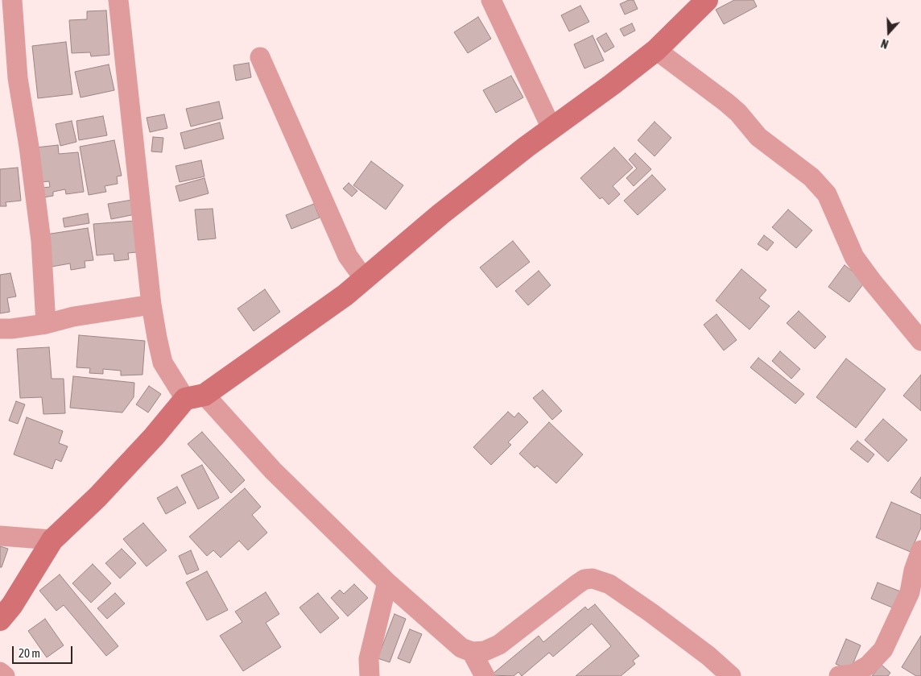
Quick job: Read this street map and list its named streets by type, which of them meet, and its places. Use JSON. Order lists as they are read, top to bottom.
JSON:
{
  "scale_bar": "20 m",
  "north": "bottom"
}
